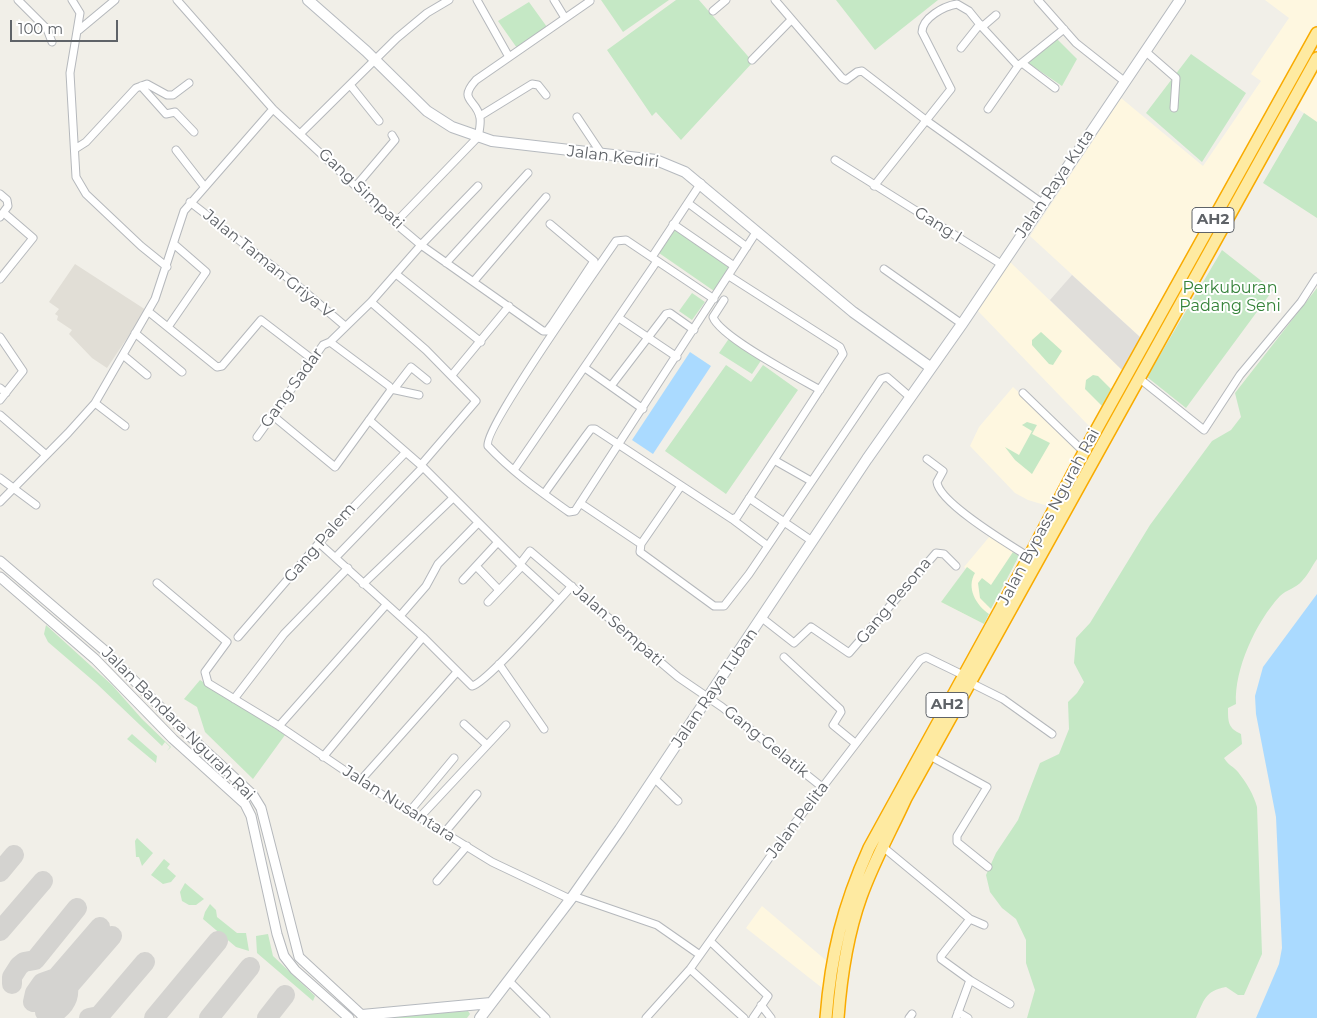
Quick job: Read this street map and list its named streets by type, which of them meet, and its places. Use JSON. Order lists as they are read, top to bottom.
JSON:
{
  "streets": {
    "highway": ["AH2", "Jalan Bypass Ngurah Rai"],
    "main road": ["Jalan Kediri", "Jalan Raya Kuta", "Jalan Raya Tuban"],
    "street": [
      "Gang Simpati",
      "Gang I",
      "Jalan Taman Griya V",
      "Gang Sadar",
      "Gang Palem",
      "Gang Pesona",
      "Jalan Sempati",
      "Jalan Bandara Ngurah Rai",
      "Gang Gelatik",
      "Jalan Nusantara",
      "Jalan Pelita"
    ]
  },
  "crossings": [
    ["Jalan Kediri", "Jalan Raya Kuta"],
    ["Jalan Kediri", "Jalan Raya Tuban"],
    ["Jalan Raya Kuta", "Gang I"],
    ["Jalan Raya Kuta", "Jalan Raya Tuban"],
    ["Gang Simpati", "Gang Sadar"],
    ["Jalan Taman Griya V", "Gang Sadar"],
    ["Jalan Bypass Ngurah Rai", "Jalan Pelita"],
    ["Gang Pesona", "Jalan Raya Tuban"],
    ["Jalan Sempati", "Jalan Raya Tuban"],
    ["Jalan Sempati", "Gang Gelatik"],
    ["Jalan Raya Tuban", "Gang Gelatik"],
    ["Jalan Raya Tuban", "Jalan Nusantara"],
    ["Gang Gelatik", "Jalan Pelita"],
    ["Jalan Nusantara", "Jalan Pelita"]
  ],
  "parks": ["Perkuburan Padang Seni"],
  "scale_bar": "100 m"
}
